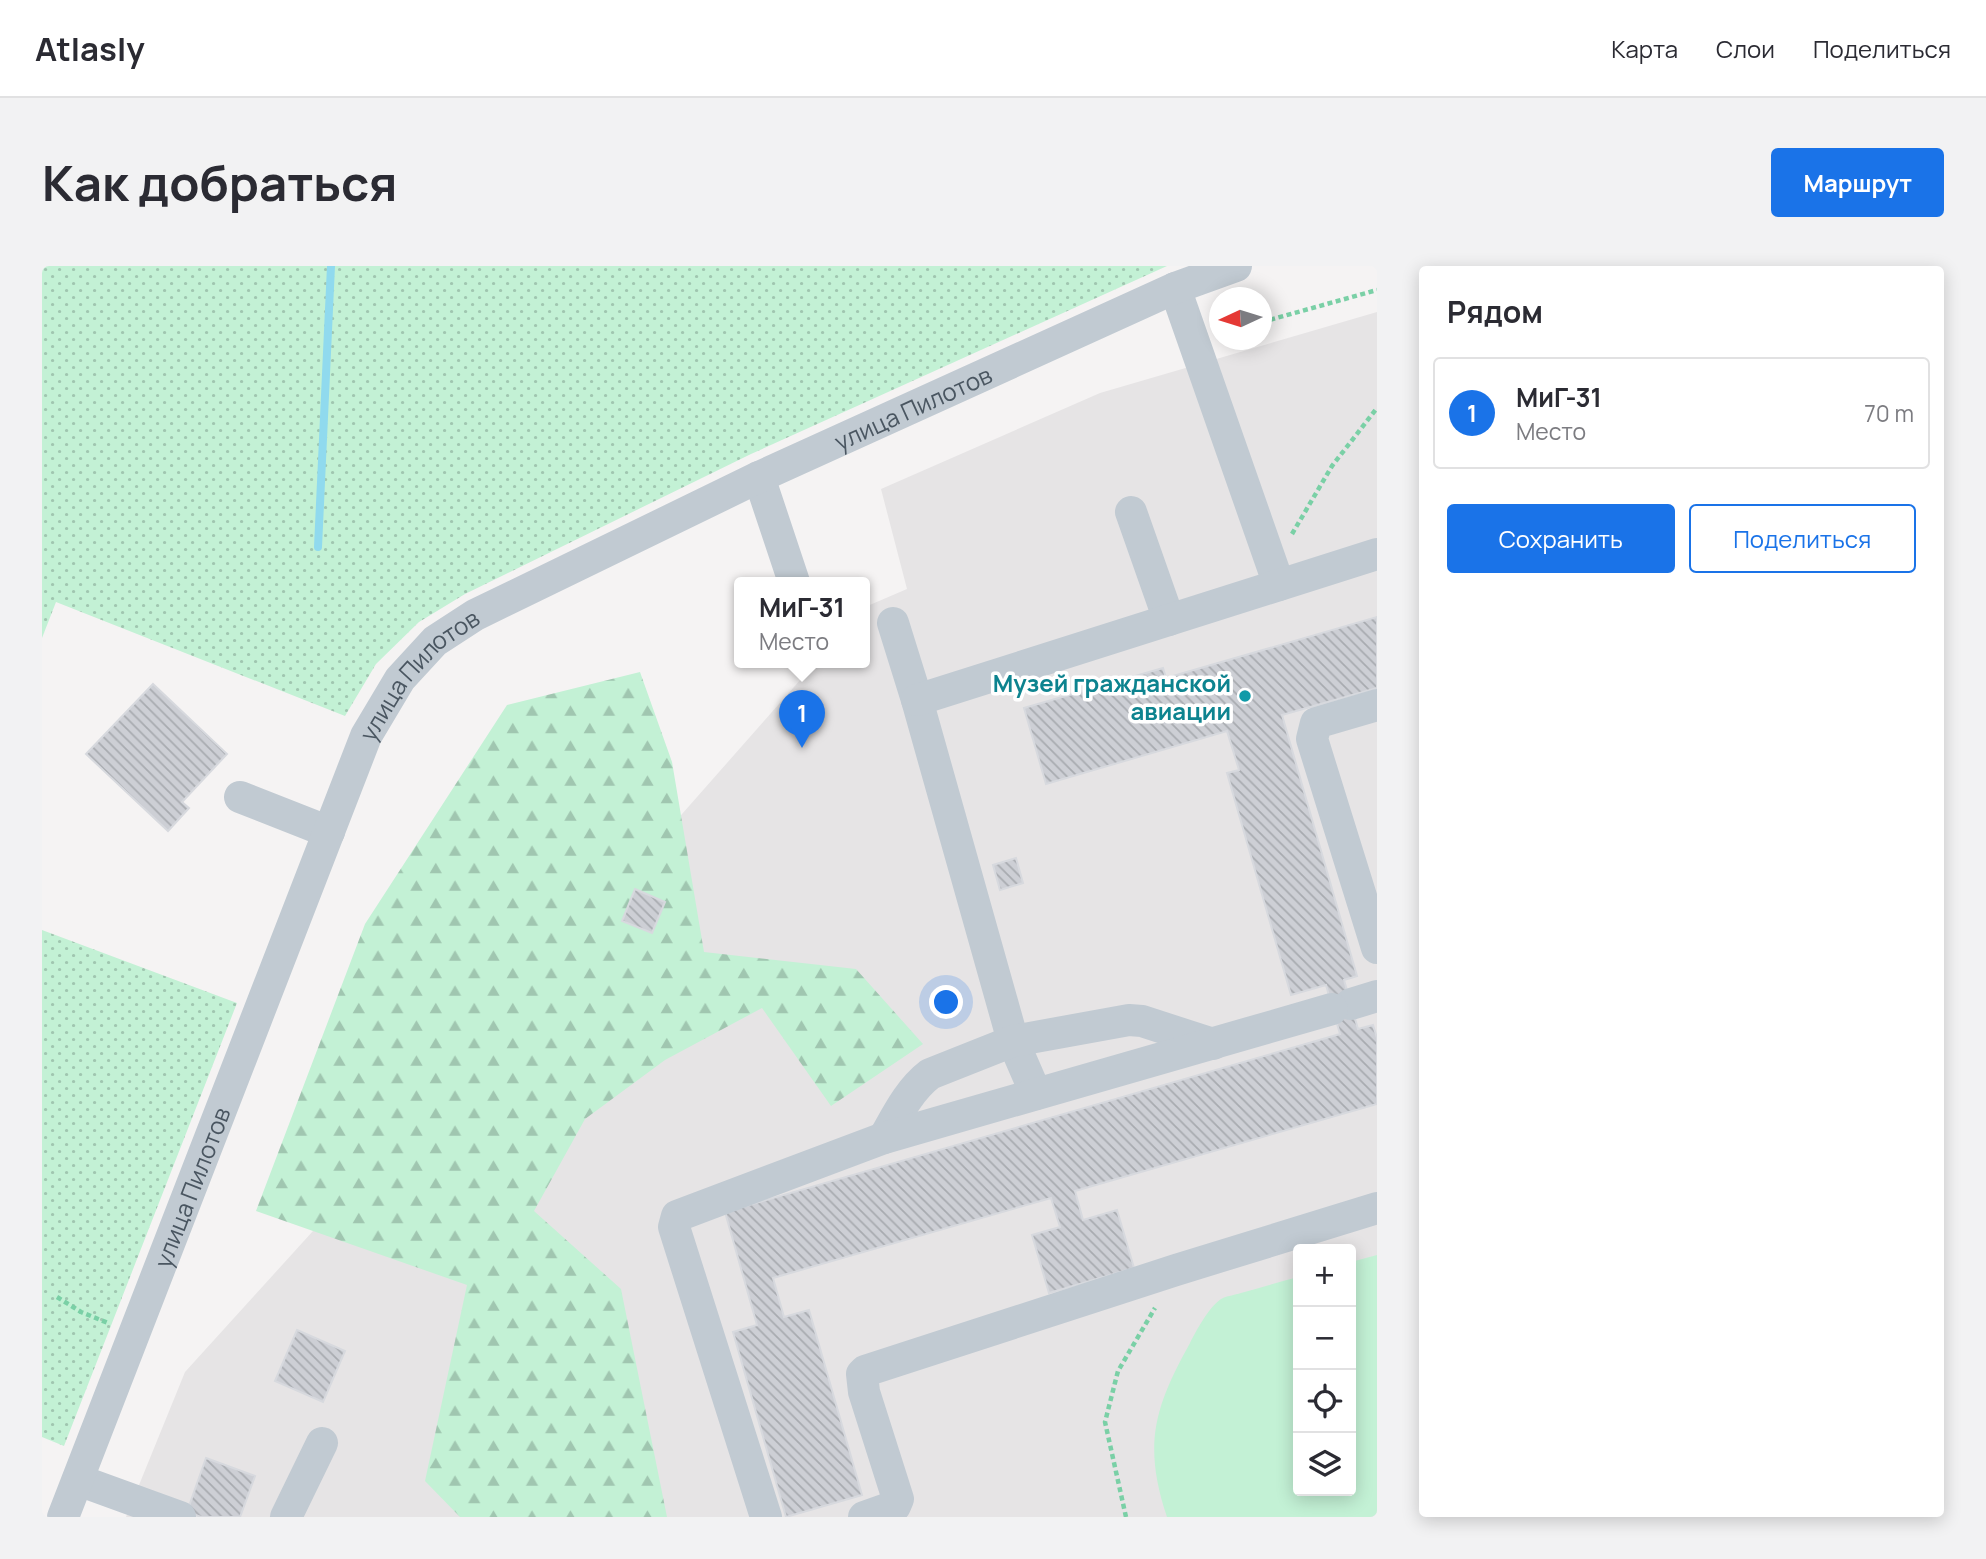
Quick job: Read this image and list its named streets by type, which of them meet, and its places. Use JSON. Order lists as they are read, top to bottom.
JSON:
{
  "streets": {
    "street": ["улица Пилотов"]
  },
  "places": ["Музей гражданской авиации"],
  "north": "left",
  "page": {
    "header": "Atlasly",
    "nav": ["Карта", "Слои", "Поделиться"],
    "buttons": [
      "Маршрут",
      ["Сохранить", "Поделиться"]
    ],
    "title": "Как добраться",
    "heading": "Рядом",
    "list": [
      {
        "mark": "1",
        "name": "МиГ-31",
        "note": "Место",
        "value": "70 m"
      }
    ],
    "popup": ["МиГ-31", "Место"],
    "pins": "1",
    "map_buttons": ["+", "−"]
  }
}
